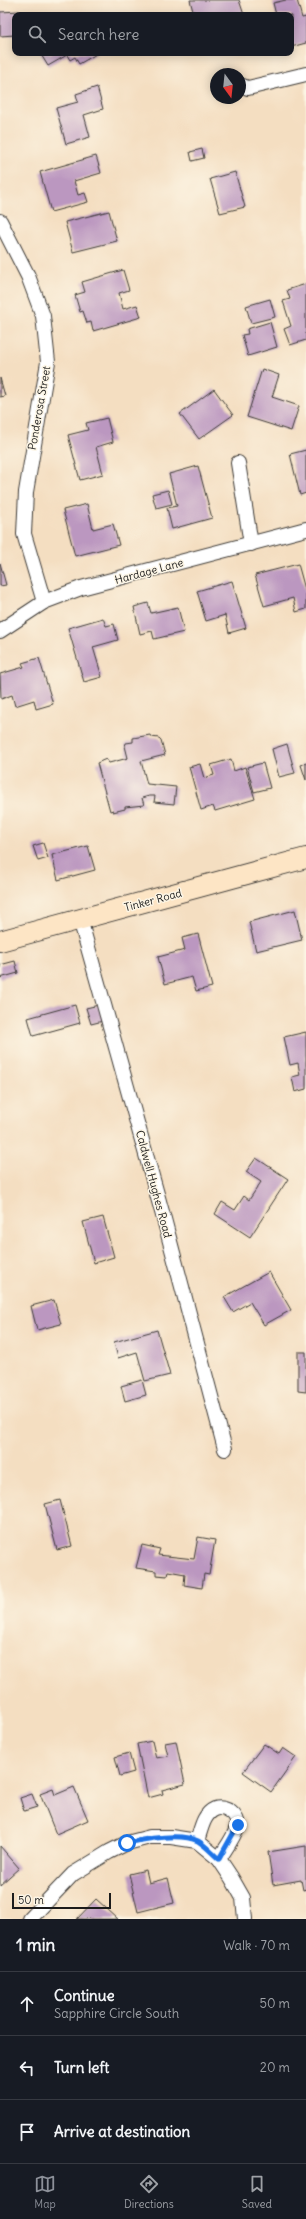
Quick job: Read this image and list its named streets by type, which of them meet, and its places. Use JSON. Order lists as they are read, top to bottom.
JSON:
{
  "streets": {
    "main road": ["Tinker Road"],
    "street": ["Ponderosa Street", "Hardage Lane", "Caldwell Hughes Road"]
  },
  "crossings": [
    ["Ponderosa Street", "Hardage Lane"],
    ["Tinker Road", "Caldwell Hughes Road"]
  ],
  "scale_bar": "50 m",
  "north": "bottom",
  "page": {
    "search": "Search here",
    "scale": "50 m",
    "heading": ["1 min", "Walk · 70 m"],
    "list": [
      ["Continue", "Sapphire Circle South", "50 m"],
      ["Turn left", "20 m"],
      "Arrive at destination"
    ],
    "nav": ["Map", "Directions", "Saved"]
  }
}
